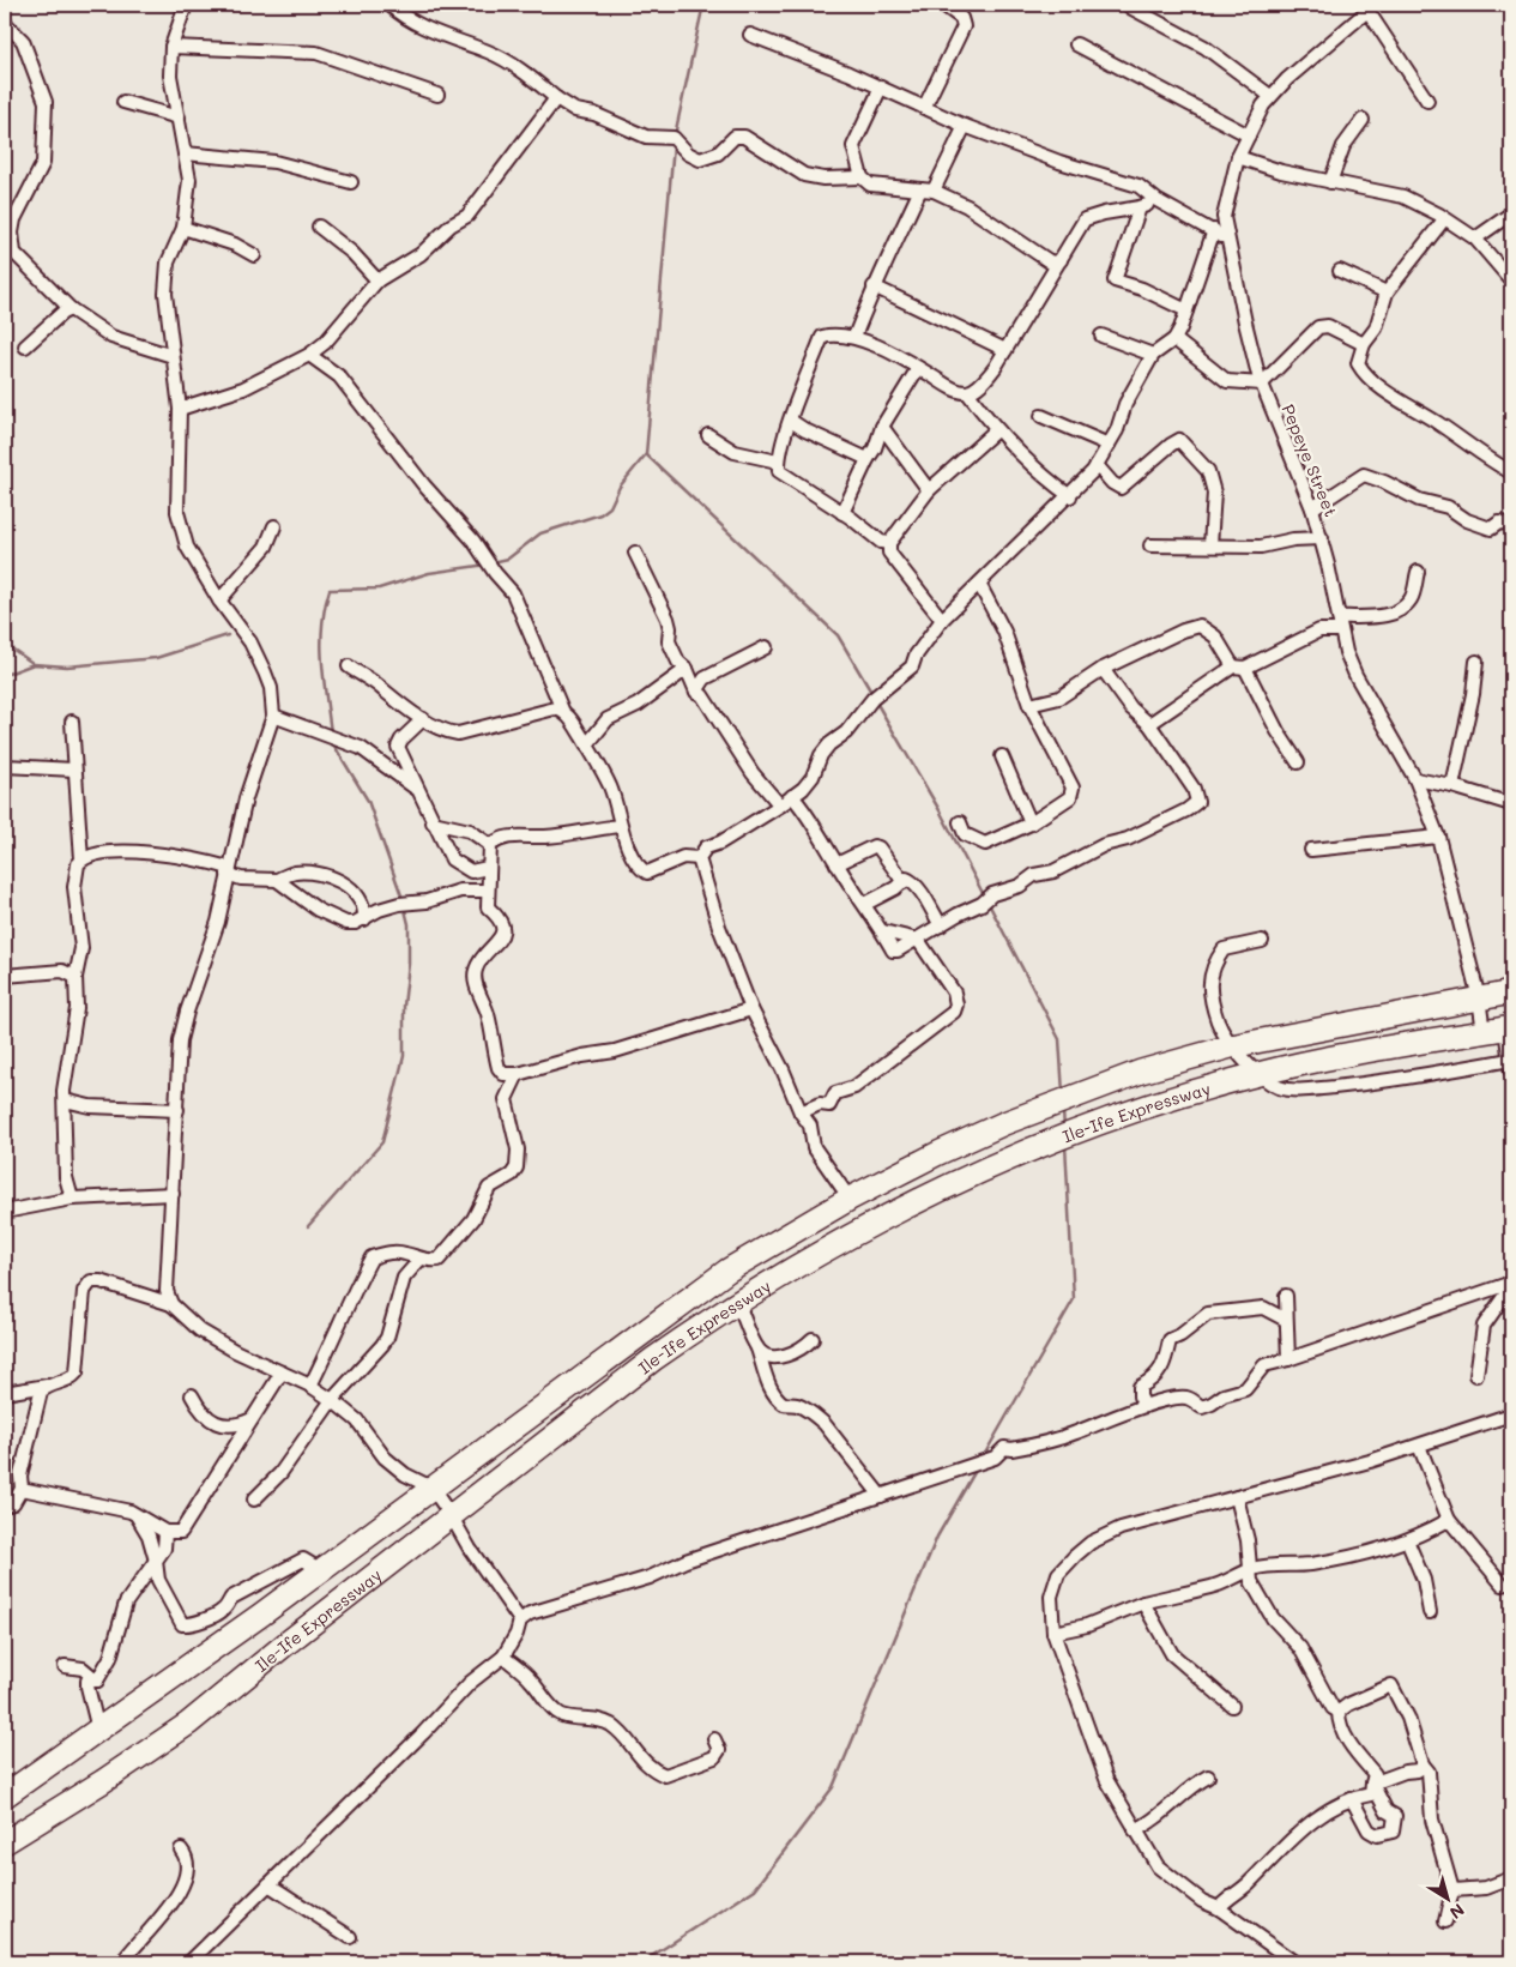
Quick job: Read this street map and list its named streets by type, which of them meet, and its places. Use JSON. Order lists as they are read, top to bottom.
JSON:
{
  "streets": {
    "highway": ["Ile-Ife Expressway"],
    "street": ["Pepeye Street"]
  },
  "crossings": [
    ["Pepeye Street", "Ile-Ife Expressway"]
  ],
  "north": "bottom right"
}
